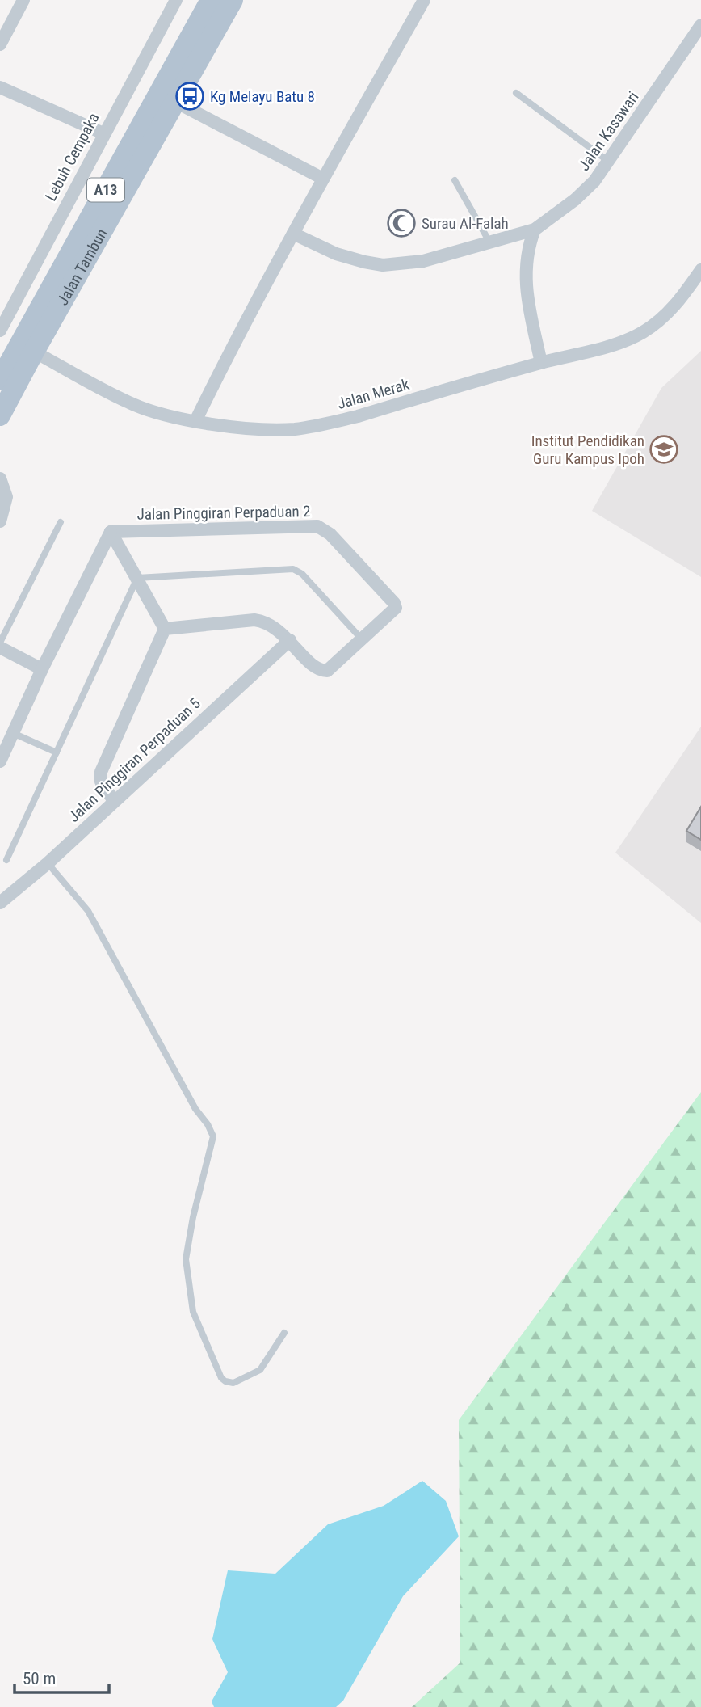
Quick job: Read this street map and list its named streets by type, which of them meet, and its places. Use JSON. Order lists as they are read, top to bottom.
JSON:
{
  "streets": {
    "main road": ["A13", "Jalan Tambun"],
    "street": [
      "Jalan Kasawari",
      "Lebuh Cempaka",
      "Jalan Merak",
      "Jalan Pinggiran Perpaduan 2",
      "Jalan Pinggiran Perpaduan 5"
    ]
  },
  "crossings": [
    ["Jalan Tambun", "Jalan Merak"],
    ["Jalan Pinggiran Perpaduan 2", "Jalan Pinggiran Perpaduan 5"]
  ],
  "places": {
    "bus stop": ["Kg Melayu Batu 8"],
    "mosque": ["Surau Al-Falah"],
    "school or university": ["Institut Pendidikan Guru Kampus Ipoh"]
  },
  "scale_bar": "50 m"
}
